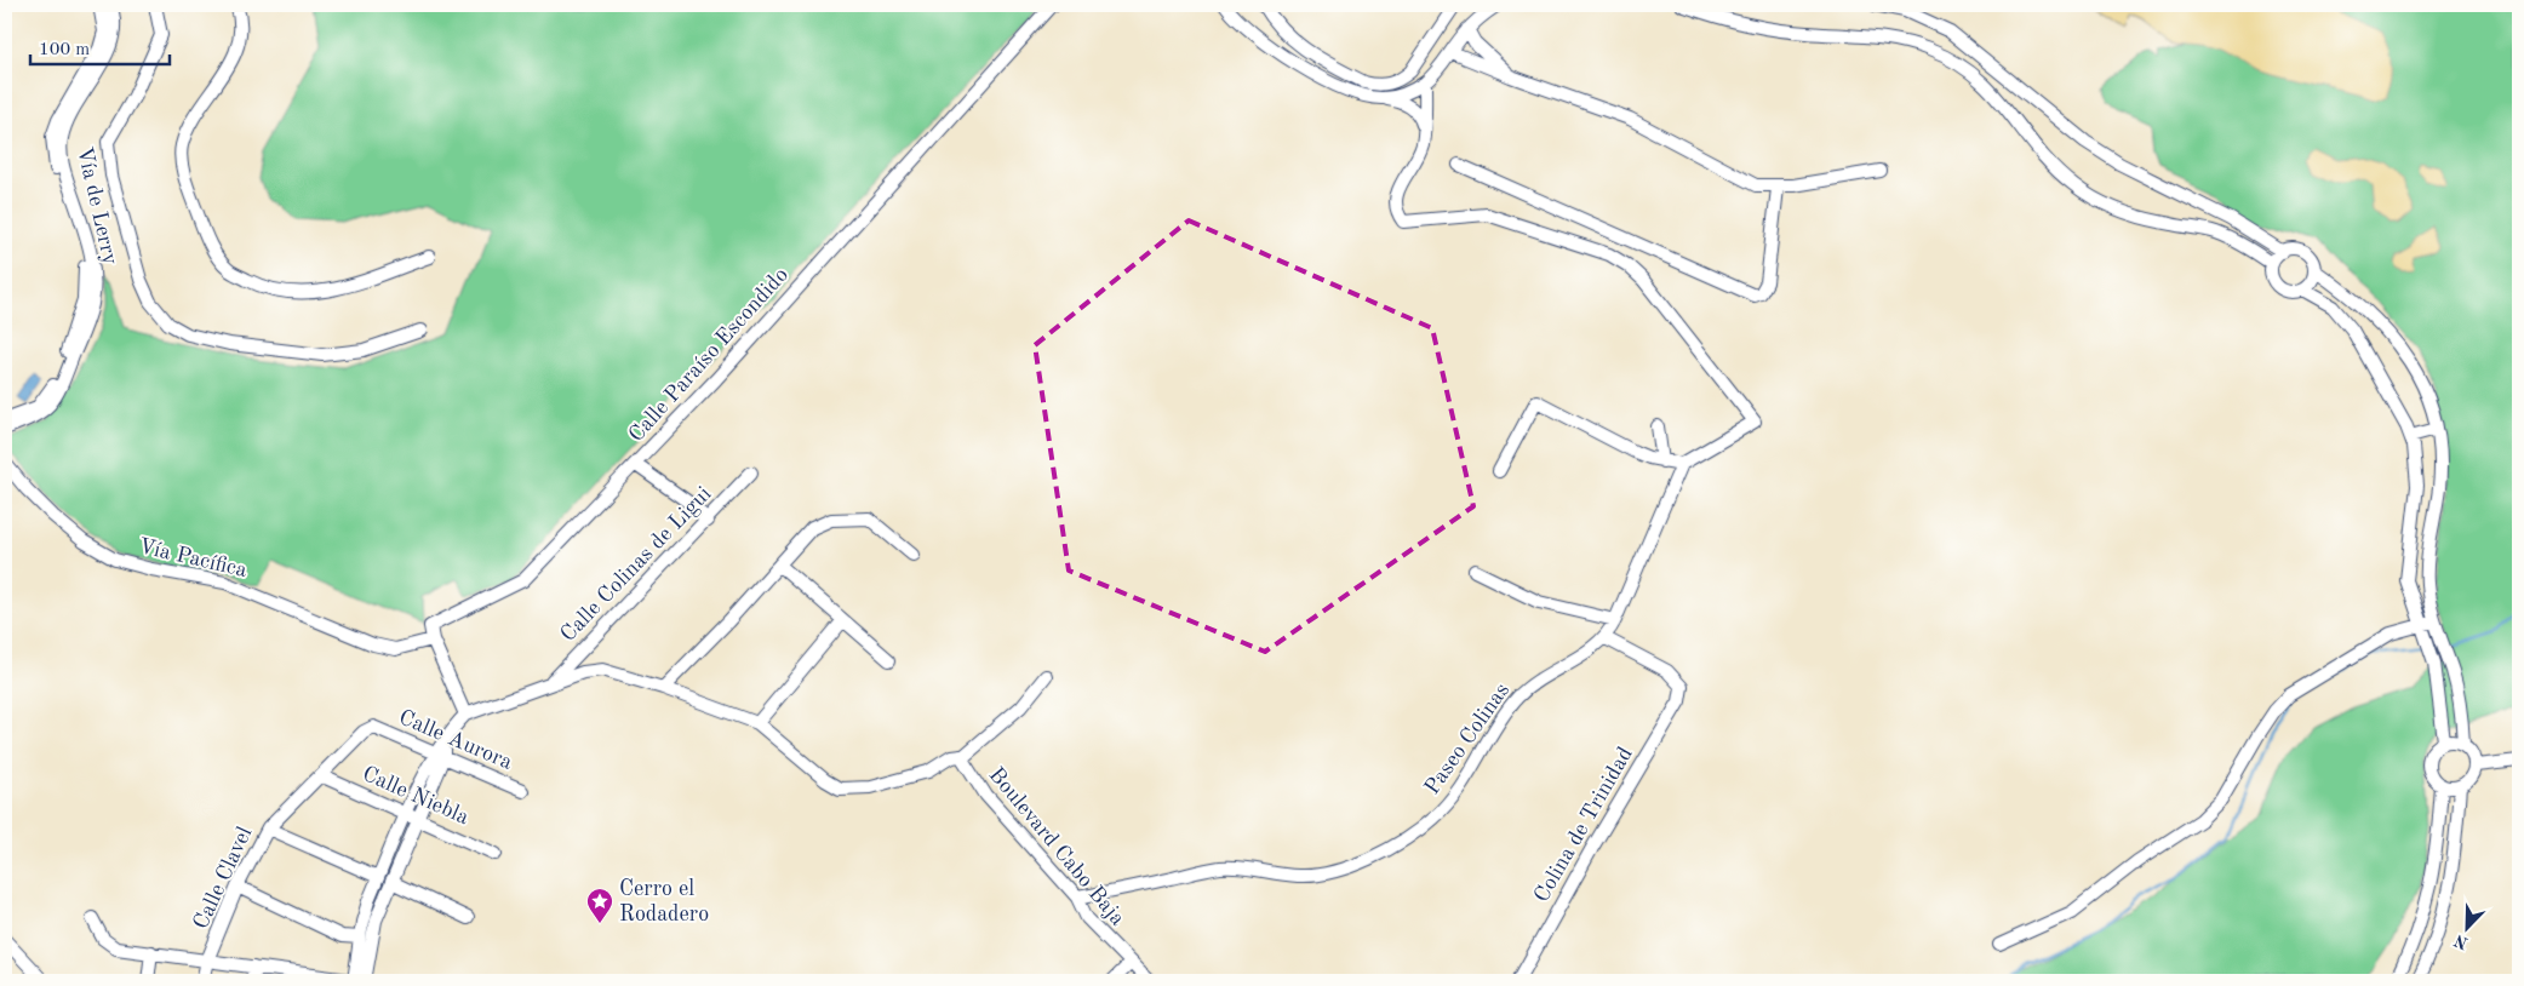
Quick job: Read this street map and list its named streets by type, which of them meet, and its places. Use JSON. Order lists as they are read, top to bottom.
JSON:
{
  "streets": {
    "street": [
      "Vía de Lerry",
      "Calle Paraíso Escondido",
      "Vía Pacífica",
      "Calle Colinas de Ligui",
      "Paseo Colinas",
      "Calle Aurora",
      "Calle Niebla",
      "Colina de Trinidad",
      "Boulevard Cabo Baja",
      "Calle Clavel"
    ]
  },
  "crossings": [
    ["Calle Paraíso Escondido", "Vía Pacífica"],
    ["Calle Colinas de Ligui", "Boulevard Cabo Baja"],
    ["Paseo Colinas", "Colina de Trinidad"],
    ["Paseo Colinas", "Boulevard Cabo Baja"],
    ["Calle Aurora", "Calle Clavel"],
    ["Calle Niebla", "Calle Clavel"]
  ],
  "places": {
    "place": ["Cerro el Rodadero"]
  },
  "scale_bar": "100 m",
  "north": "bottom left"
}
